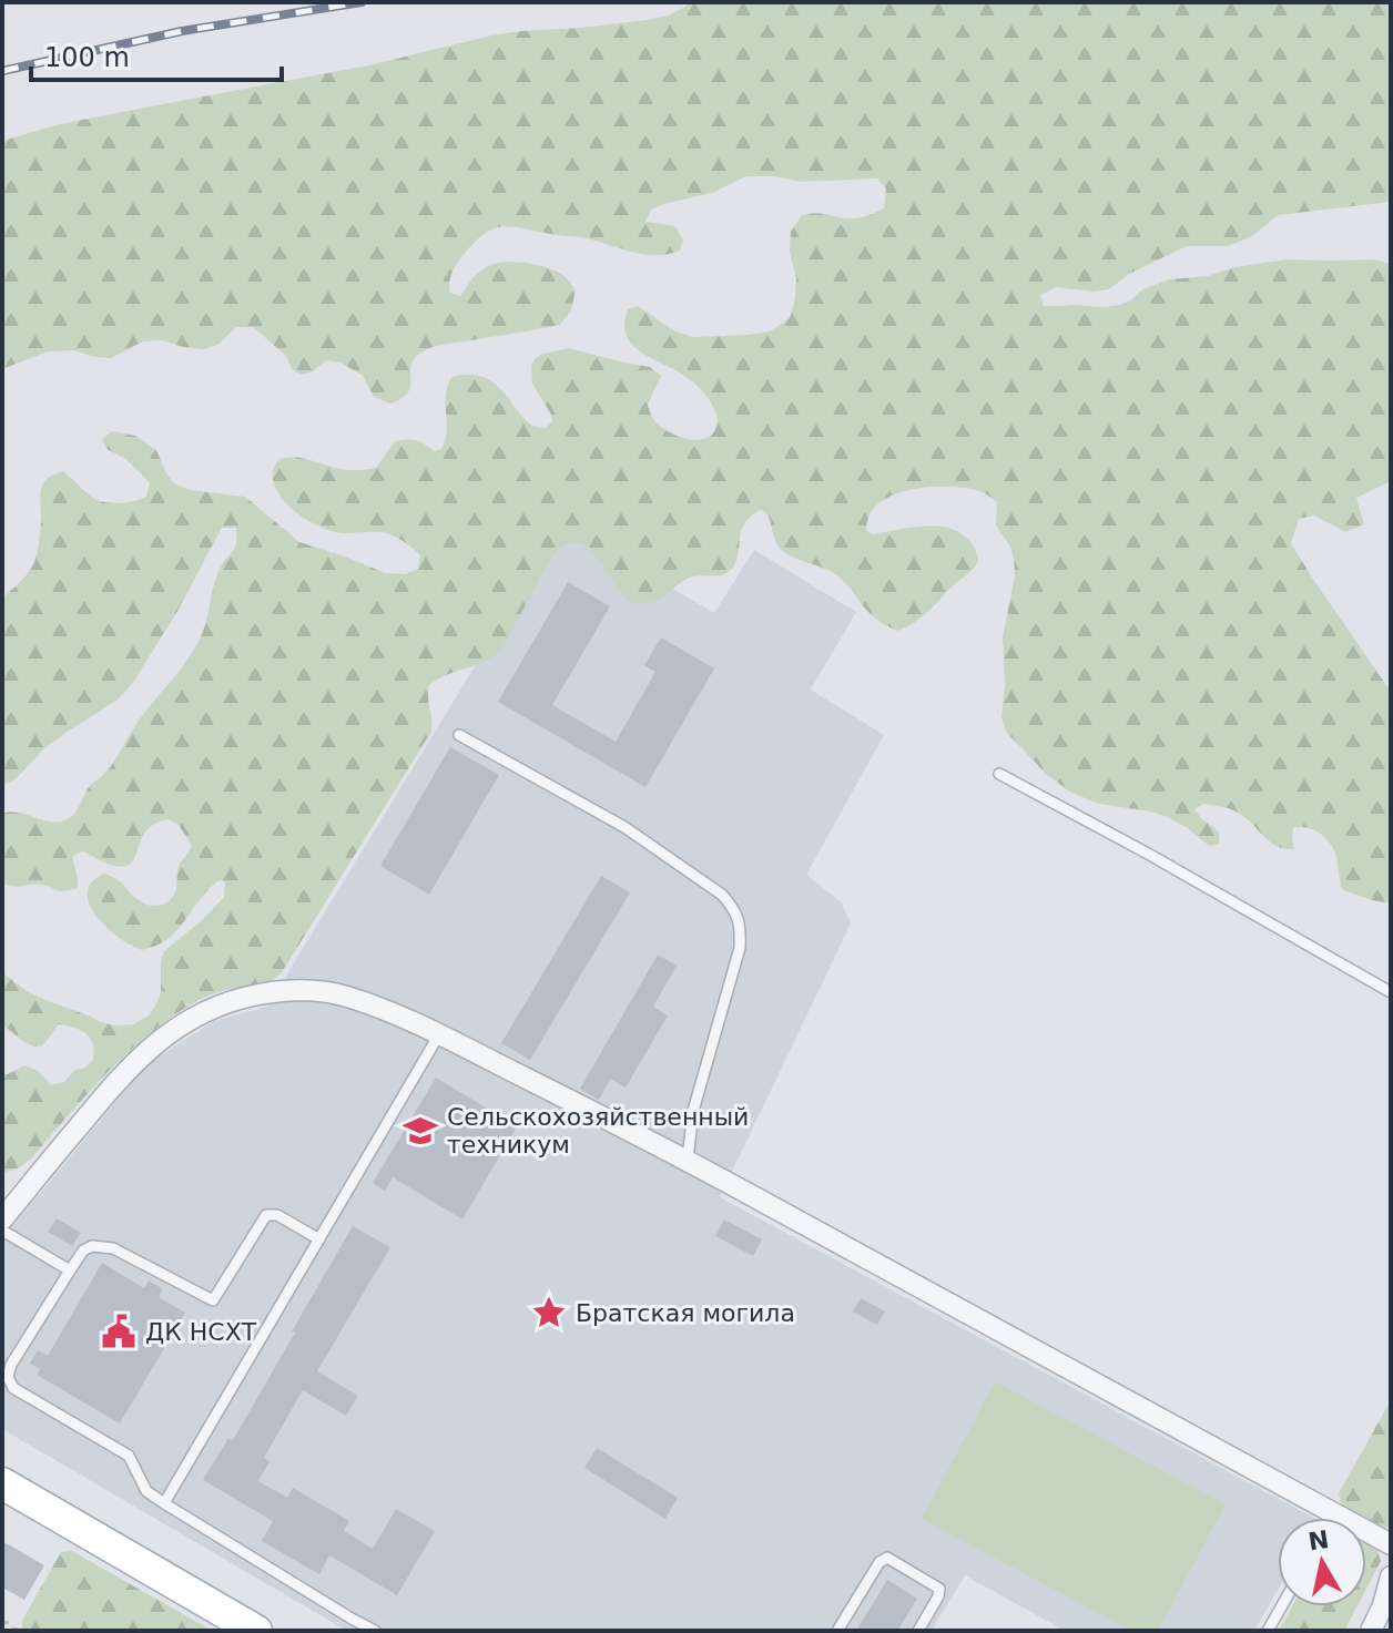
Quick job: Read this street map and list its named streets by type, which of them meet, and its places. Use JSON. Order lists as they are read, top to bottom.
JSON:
{
  "places": {
    "school or university": ["Сельскохозяйственный техникум"],
    "place": ["Братская могила"],
    "public building": ["ДК НСХТ"]
  },
  "scale_bar": "100 m",
  "north": "top"
}
